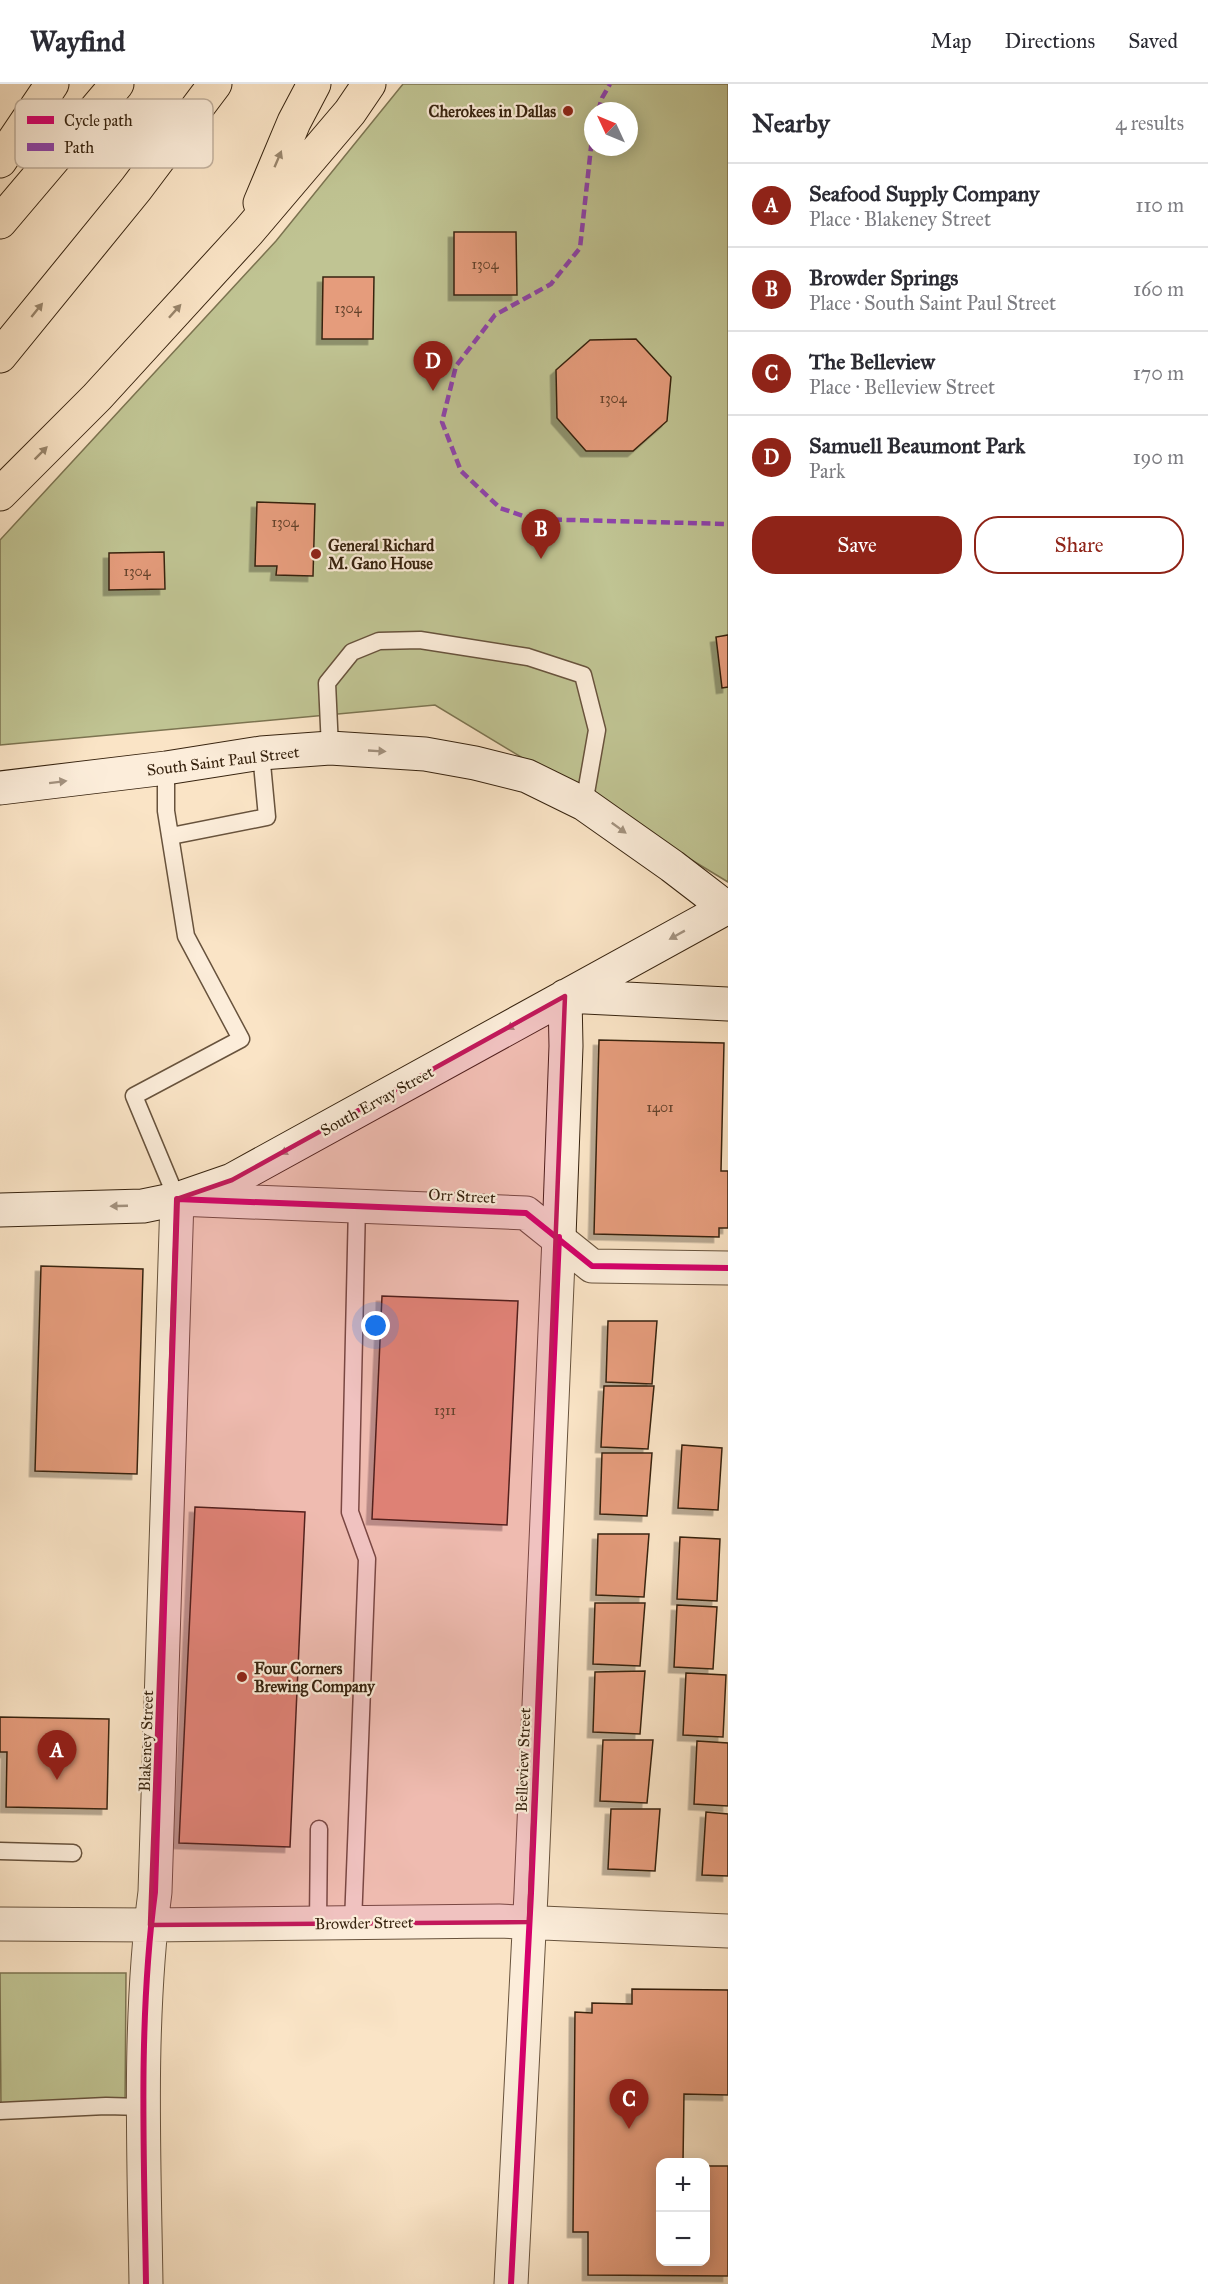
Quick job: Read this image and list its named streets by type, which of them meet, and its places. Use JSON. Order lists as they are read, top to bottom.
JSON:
{
  "streets": {
    "street": [
      "South Saint Paul Street",
      "South Ervay Street",
      "Orr Street",
      "Blakeney Street",
      "Belleview Street",
      "Browder Street"
    ]
  },
  "crossings": [
    ["South Saint Paul Street", "South Ervay Street"],
    ["South Ervay Street", "Orr Street"],
    ["South Ervay Street", "Blakeney Street"],
    ["South Ervay Street", "Belleview Street"],
    ["Orr Street", "Blakeney Street"],
    ["Orr Street", "Belleview Street"],
    ["Blakeney Street", "Browder Street"],
    ["Belleview Street", "Browder Street"]
  ],
  "one_way": ["South Saint Paul Street", "South Ervay Street"],
  "places": ["Cherokees in Dallas", "General Richard M. Gano House", "Four Corners Brewing Company"],
  "house_numbers": [
    "1304",
    "1304",
    "1304",
    "1304",
    "1304",
    "1401",
    "1311"
  ],
  "legend": ["Cycle path", "Path"],
  "north": "top left",
  "page": {
    "header": "Wayfind",
    "nav": ["Map", "Directions", "Saved"],
    "heading": ["Nearby", "4 results"],
    "list": [
      {
        "mark": "A",
        "name": "Seafood Supply Company",
        "note": "Place · Blakeney Street",
        "value": "110 m"
      },
      {
        "mark": "B",
        "name": "Browder Springs",
        "note": "Place · South Saint Paul Street",
        "value": "160 m"
      },
      {
        "mark": "C",
        "name": "The Belleview",
        "note": "Place · Belleview Street",
        "value": "170 m"
      },
      {
        "mark": "D",
        "name": "Samuell Beaumont Park",
        "note": "Park",
        "value": "190 m"
      }
    ],
    "pins": [
      "D",
      "B",
      "A",
      "C"
    ],
    "buttons": ["Save", "Share"],
    "map_buttons": ["+", "−"]
  }
}
